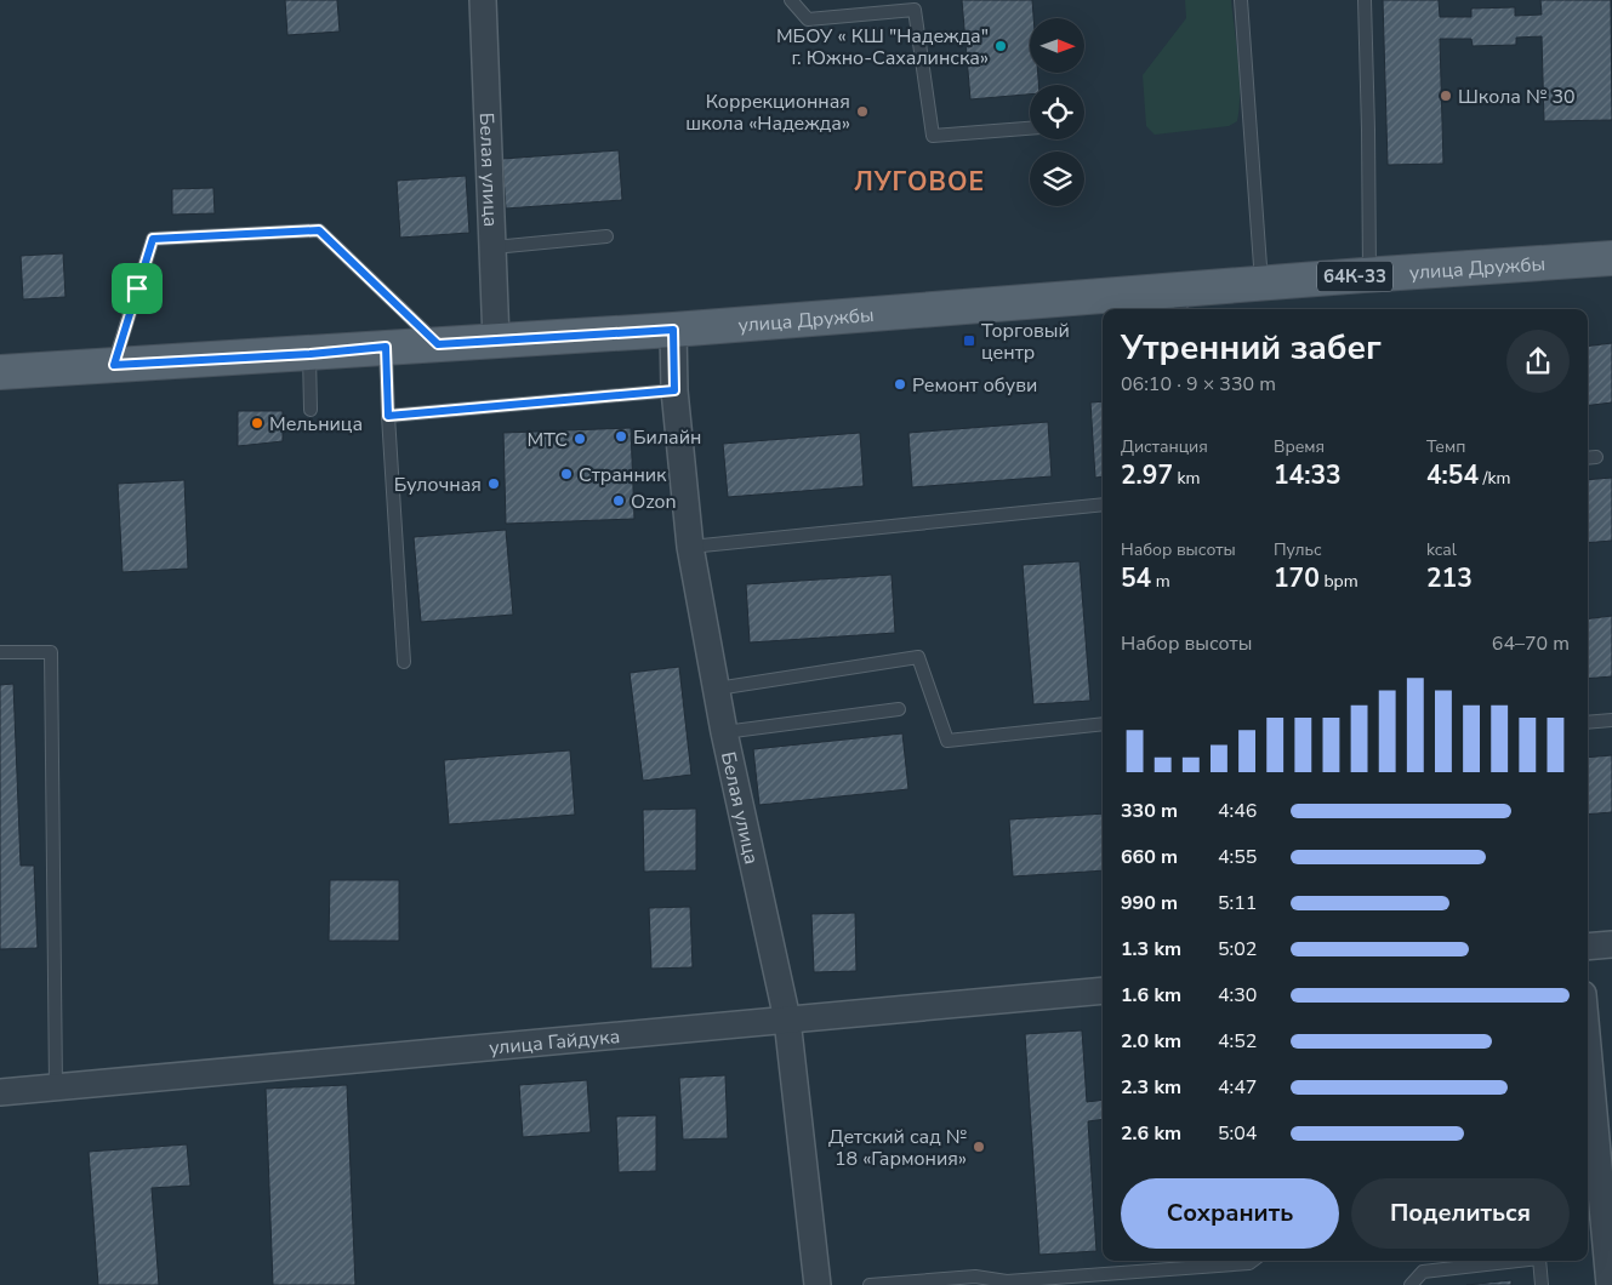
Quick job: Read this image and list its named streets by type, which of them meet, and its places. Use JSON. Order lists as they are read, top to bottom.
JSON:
{
  "streets": {
    "main road": ["улица Дружбы", "64К-33"],
    "street": ["Белая улица", "улица Гайдука"]
  },
  "crossings": [
    ["Белая улица", "улица Дружбы"],
    ["Белая улица", "улица Гайдука"]
  ],
  "districts": ["ЛУГОВОЕ"],
  "places": {
    "other": [
      "МБОУ « КШ \"Надежда\" г. Южно-Сахалинска»",
      "Школа № 30",
      "Коррекционная школа «Надежда»",
      "Ремонт обуви",
      "Мельница",
      "Билайн",
      "МТС",
      "Странник",
      "Булочная",
      "Ozon",
      "Детский сад № 18 «Гармония»"
    ],
    "transit": ["Торговый центр"]
  },
  "north": "right",
  "page": {
    "heading": ["Утренний забег", "06:10 · 9 × 330 m"],
    "stats": [
      ["Дистанция", "2.97 km"],
      ["Время", "14:33"],
      ["Темп", "4:54 /km"],
      ["Набор высоты", "54 m"],
      ["Пульс", "170 bpm"],
      ["kcal", "213"]
    ],
    "chart": ["Набор высоты", "64–70 m"],
    "list": [
      {
        "name": "330 m",
        "note": "4:46"
      },
      {
        "name": "660 m",
        "note": "4:55"
      },
      {
        "name": "990 m",
        "note": "5:11"
      },
      {
        "name": "1.3 km",
        "note": "5:02"
      },
      {
        "name": "1.6 km",
        "note": "4:30"
      },
      {
        "name": "2.0 km",
        "note": "4:52"
      },
      {
        "name": "2.3 km",
        "note": "4:47"
      },
      {
        "name": "2.6 km",
        "note": "5:04"
      }
    ],
    "buttons": ["Сохранить", "Поделиться"]
  }
}
